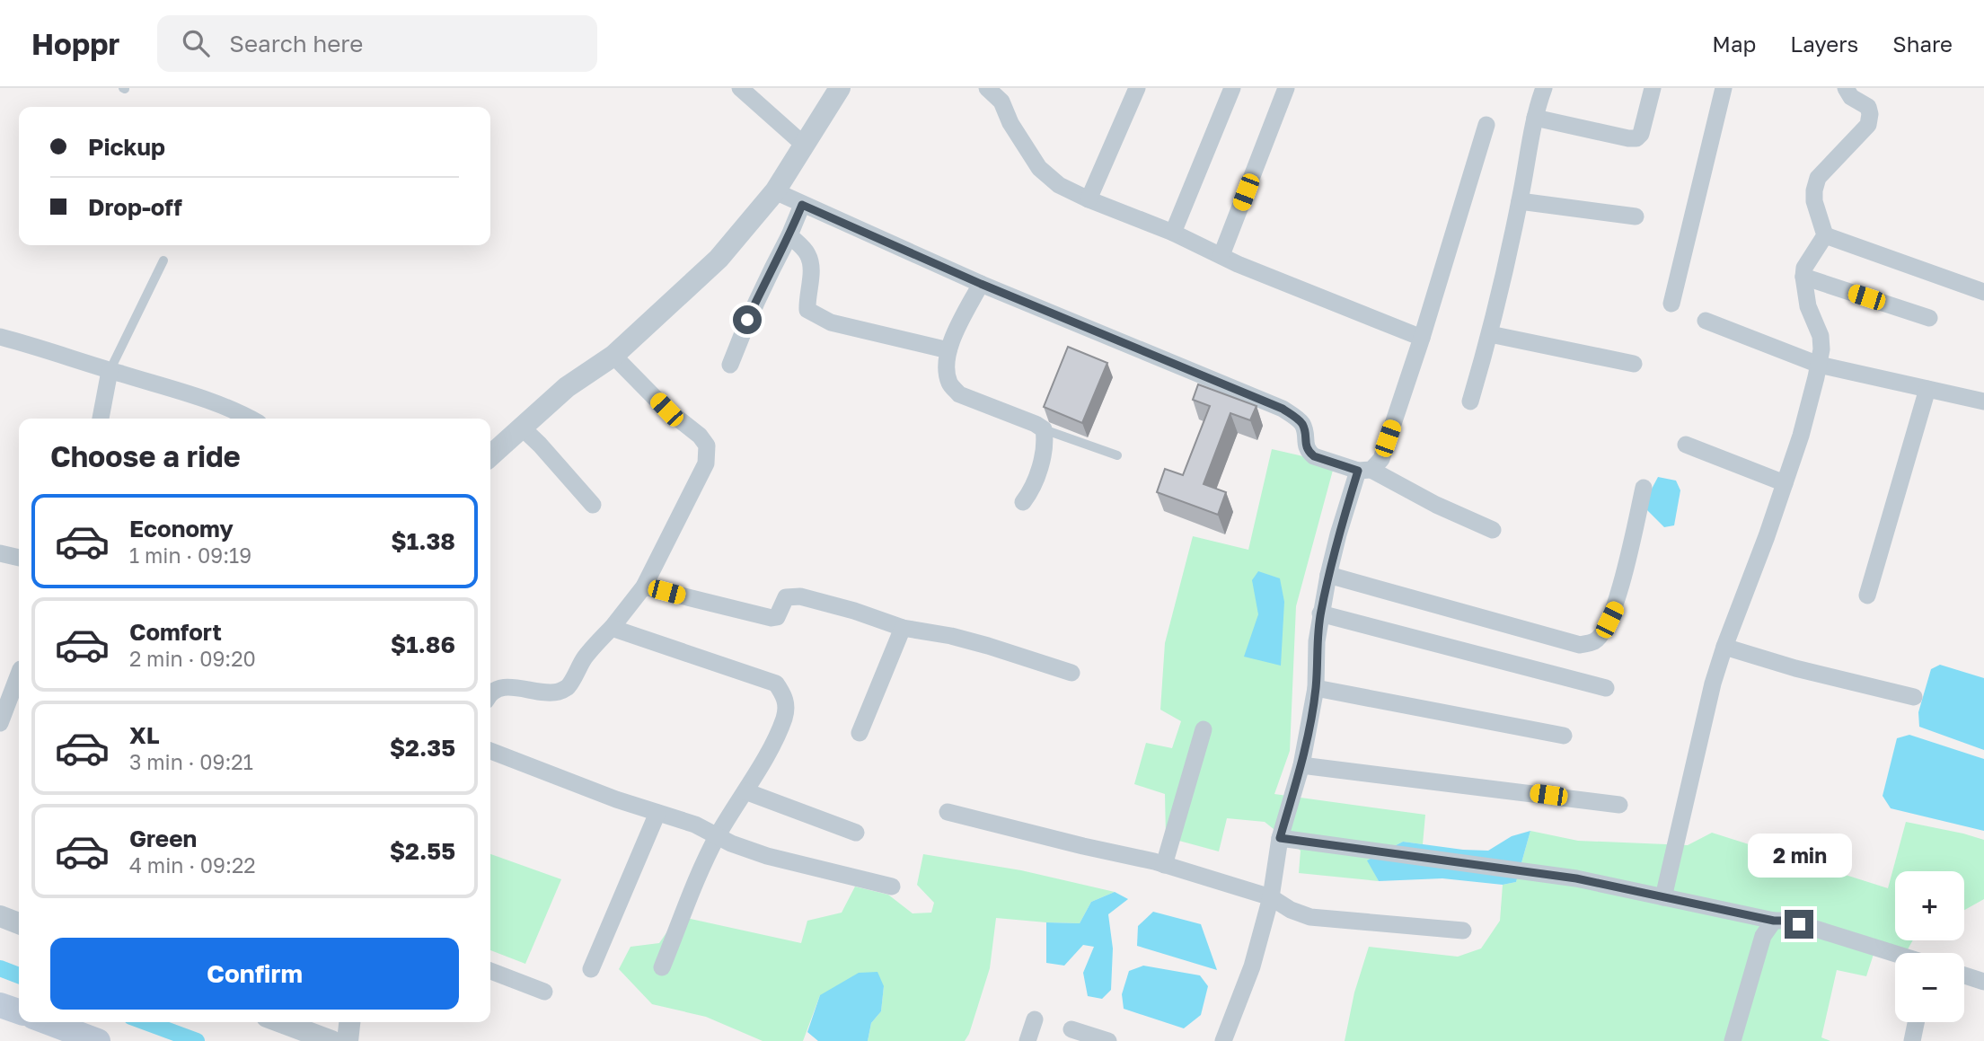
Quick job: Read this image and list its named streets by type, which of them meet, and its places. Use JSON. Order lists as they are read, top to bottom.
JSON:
{
  "page": {
    "header": "Hoppr",
    "search": "Search here",
    "nav": ["Map", "Layers", "Share"],
    "banner": ["Pickup", "Drop-off"],
    "heading": "Choose a ride",
    "list": [
      {
        "name": "Economy",
        "note": "1 min · 09:19",
        "value": "$1.38"
      },
      {
        "name": "Comfort",
        "note": "2 min · 09:20",
        "value": "$1.86"
      },
      {
        "name": "XL",
        "note": "3 min · 09:21",
        "value": "$2.35"
      },
      {
        "name": "Green",
        "note": "4 min · 09:22",
        "value": "$2.55"
      }
    ],
    "bubble": "2 min",
    "map_buttons": ["+", "−"],
    "buttons": "Confirm"
  }
}
